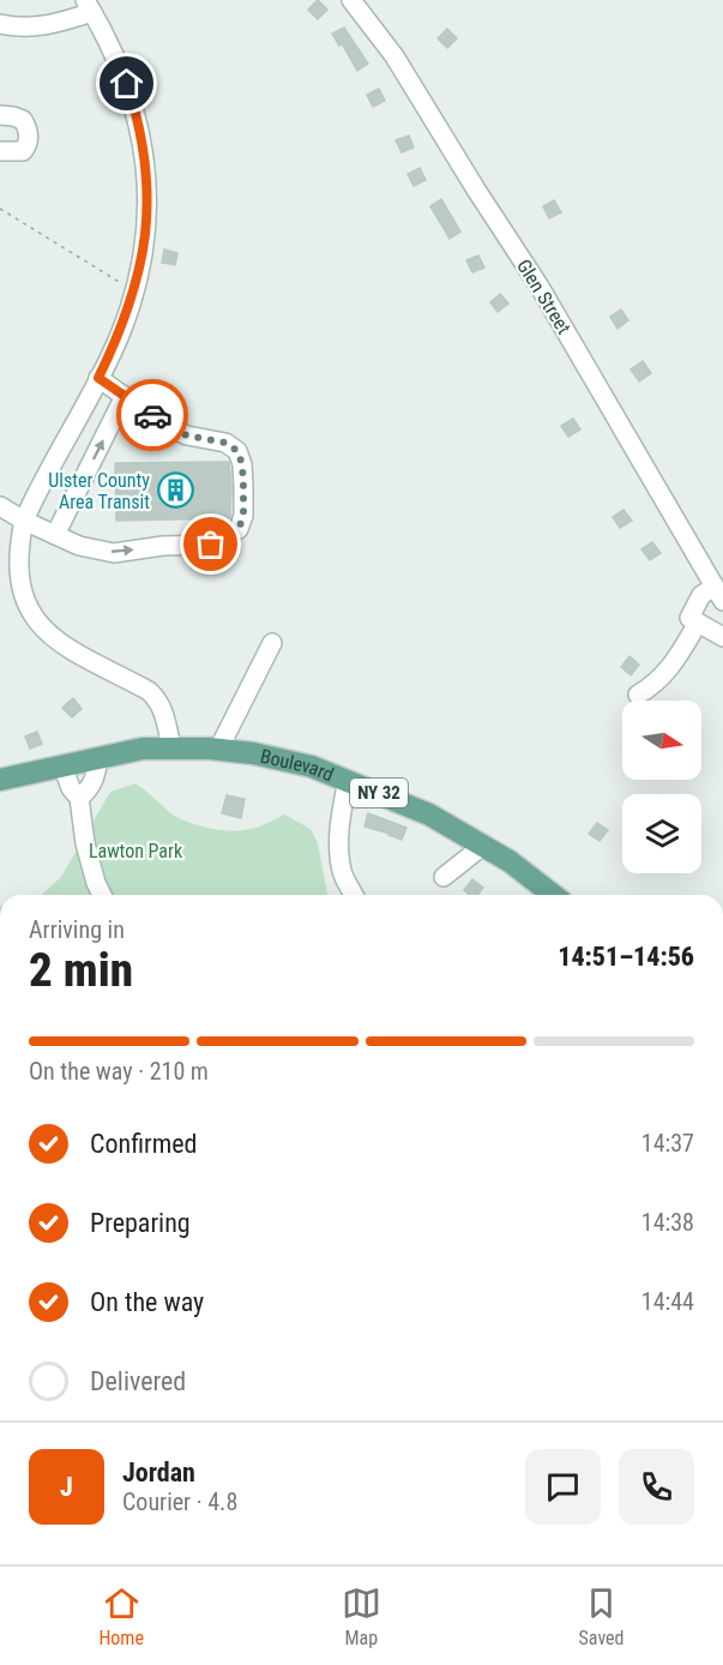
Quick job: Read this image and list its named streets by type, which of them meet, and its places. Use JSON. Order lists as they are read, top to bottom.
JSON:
{
  "streets": {
    "main road": ["Boulevard", "NY 32"],
    "street": ["Glen Street"]
  },
  "parks": ["Lawton Park"],
  "places": {
    "building": ["Ulster County Area Transit"]
  },
  "north": "right",
  "page": {
    "heading": ["2 min", "Arriving in", "14:51–14:56"],
    "panel": ["Jordan", "Courier · 4.8"],
    "bar": "On the way · 210 m",
    "list": [
      ["Confirmed", "14:37"],
      ["Preparing", "14:38"],
      ["On the way", "14:44"],
      "Delivered"
    ],
    "round": "J",
    "tabs": ["Home", "Map", "Saved"]
  }
}
